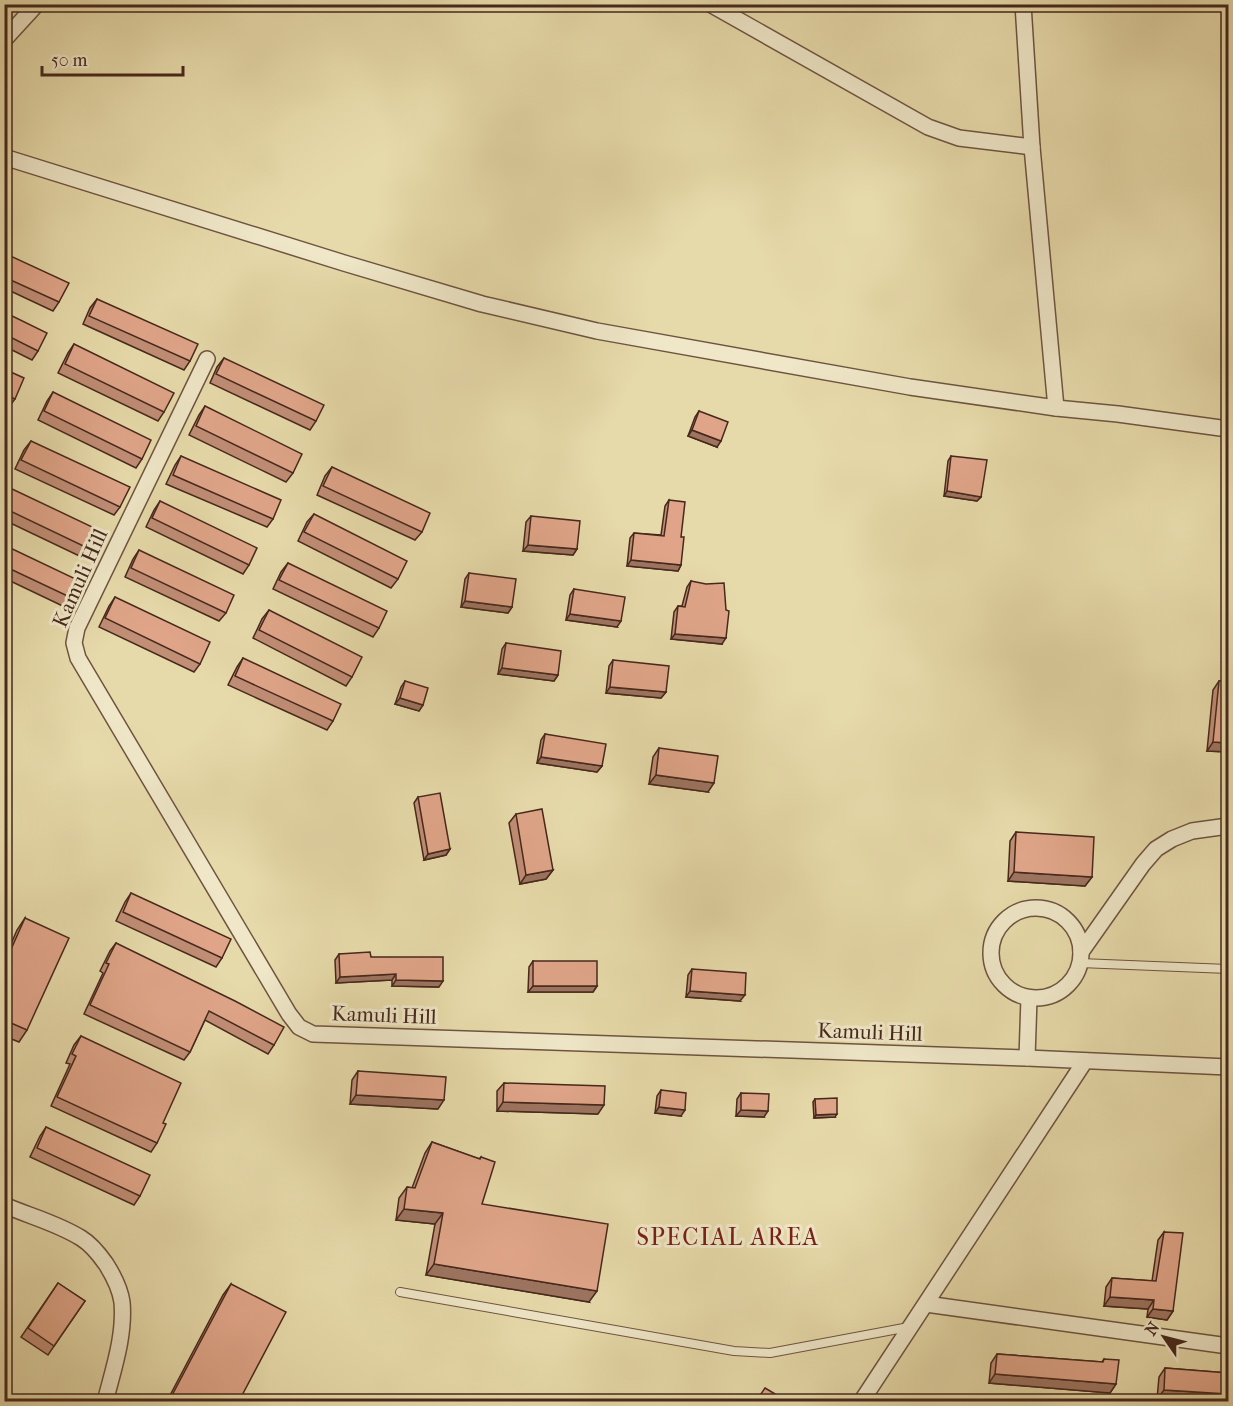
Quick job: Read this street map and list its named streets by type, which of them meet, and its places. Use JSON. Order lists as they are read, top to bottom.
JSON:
{
  "streets": {
    "street": ["Kamuli Hill"]
  },
  "districts": ["SPECIAL AREA"],
  "scale_bar": "50 m",
  "north": "top left"
}
